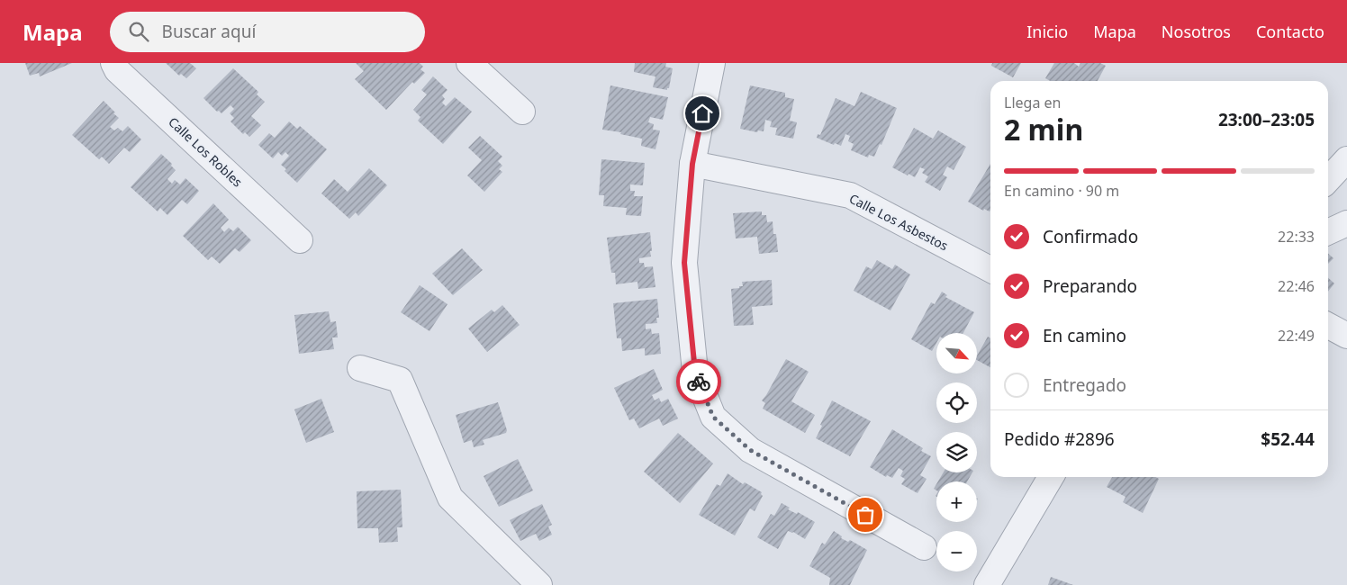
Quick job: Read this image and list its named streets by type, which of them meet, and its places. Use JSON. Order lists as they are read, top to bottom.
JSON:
{
  "streets": {
    "street": ["Calle Los Robles", "Calle Los Asbestos"]
  },
  "north": "bottom right",
  "page": {
    "header": "Mapa",
    "search": "Buscar aquí",
    "nav": [
      "Inicio",
      "Mapa",
      "Nosotros",
      "Contacto"
    ],
    "heading": ["2 min", "Llega en", "23:00–23:05"],
    "panel": ["Pedido #2896", "$52.44"],
    "bar": "En camino · 90 m",
    "list": [
      ["Confirmado", "22:33"],
      ["Preparando", "22:46"],
      ["En camino", "22:49"],
      "Entregado"
    ],
    "map_buttons": ["+", "−"]
  }
}
